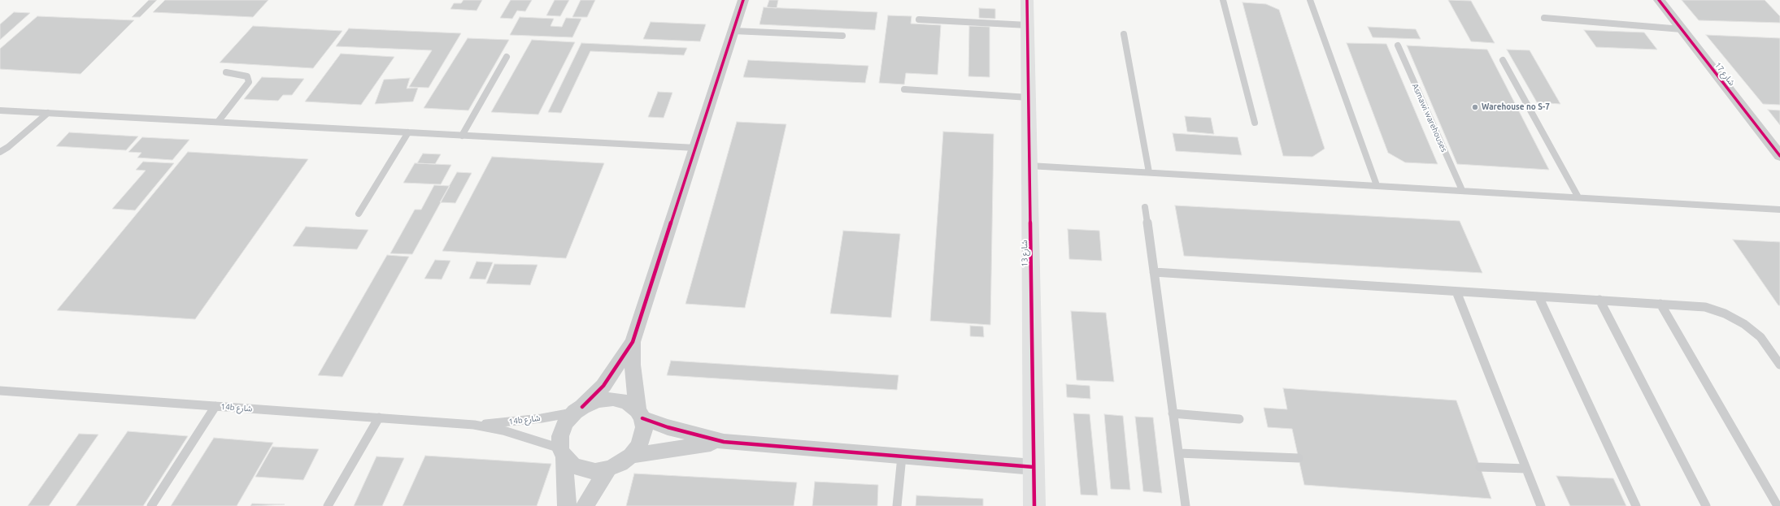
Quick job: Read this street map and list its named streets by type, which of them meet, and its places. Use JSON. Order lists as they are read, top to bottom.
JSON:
{
  "streets": {
    "street": ["شارع 17", "شارع 13"],
    "lane": ["Asmawi warehouses", "14b شارع"]
  },
  "places": ["Warehouse no S-7"]
}
